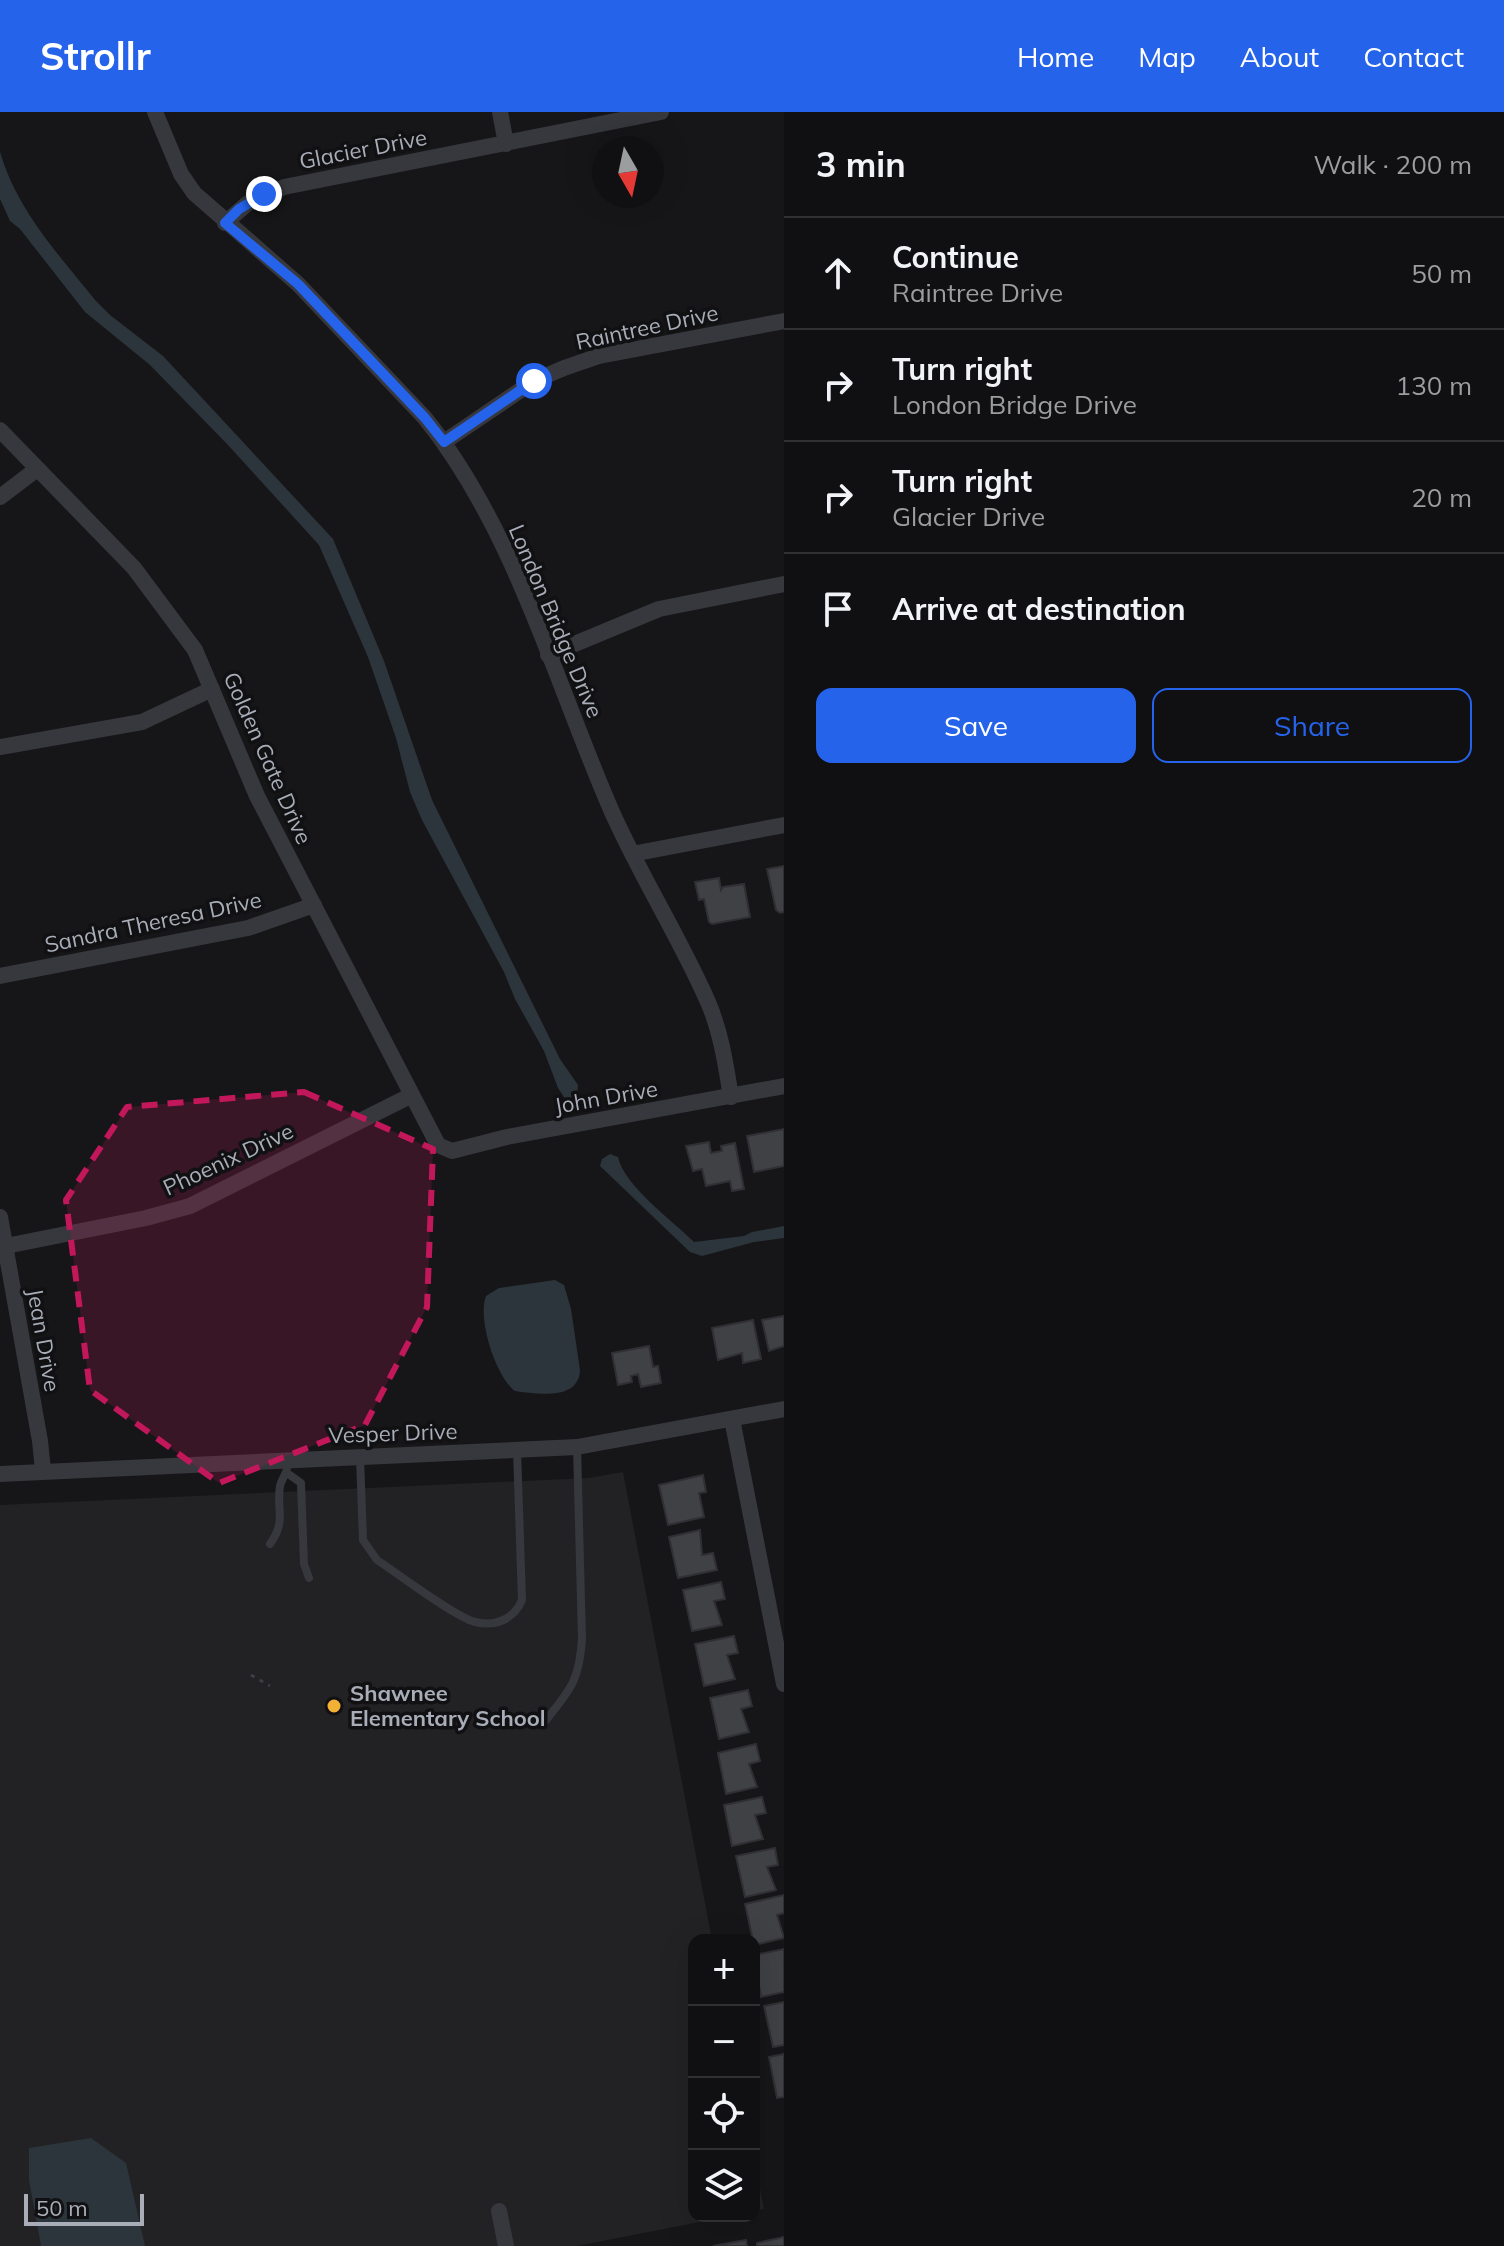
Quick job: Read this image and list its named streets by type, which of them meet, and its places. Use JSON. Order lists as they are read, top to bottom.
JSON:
{
  "streets": {
    "street": [
      "Glacier Drive",
      "Raintree Drive",
      "London Bridge Drive",
      "Golden Gate Drive",
      "Sandra Theresa Drive",
      "John Drive",
      "Phoenix Drive",
      "Jean Drive",
      "Vesper Drive"
    ]
  },
  "crossings": [
    ["Glacier Drive", "London Bridge Drive"],
    ["Raintree Drive", "London Bridge Drive"],
    ["London Bridge Drive", "John Drive"],
    ["Golden Gate Drive", "Sandra Theresa Drive"],
    ["Golden Gate Drive", "John Drive"],
    ["Golden Gate Drive", "Phoenix Drive"],
    ["Phoenix Drive", "Jean Drive"],
    ["Jean Drive", "Vesper Drive"]
  ],
  "places": ["Shawnee Elementary School"],
  "scale_bar": "50 m",
  "north": "bottom",
  "page": {
    "header": "Strollr",
    "nav": [
      "Home",
      "Map",
      "About",
      "Contact"
    ],
    "heading": ["3 min", "Walk · 200 m"],
    "list": [
      ["Continue", "Raintree Drive", "50 m"],
      ["Turn right", "London Bridge Drive", "130 m"],
      ["Turn right", "Glacier Drive", "20 m"],
      "Arrive at destination"
    ],
    "buttons": ["Save", "Share"],
    "map_buttons": ["+", "−"],
    "scale": "50 m"
  }
}
